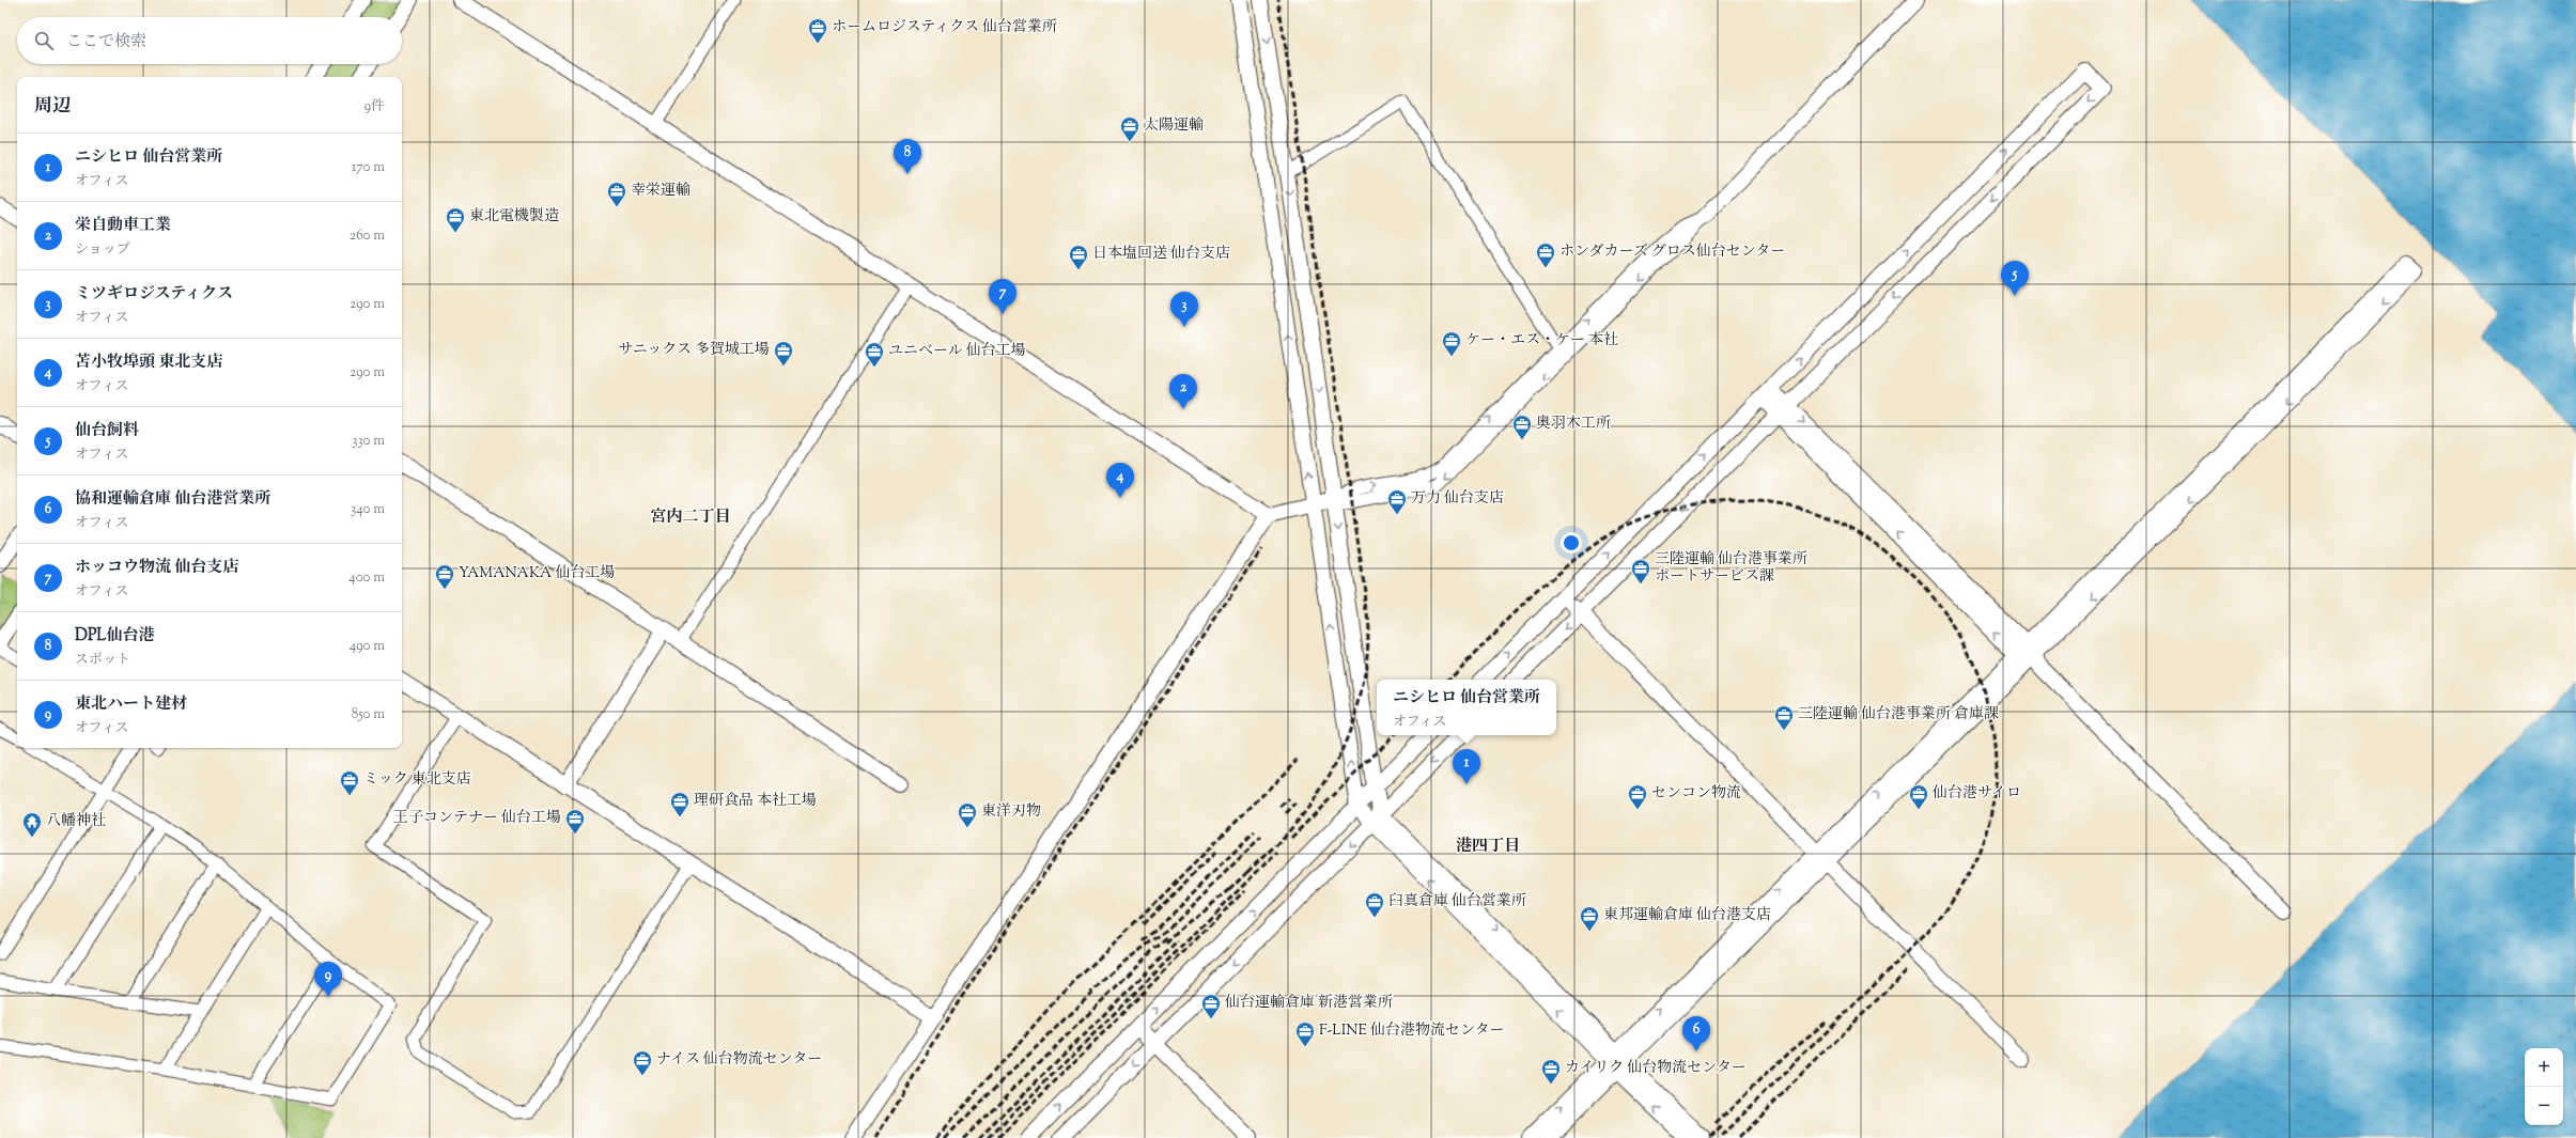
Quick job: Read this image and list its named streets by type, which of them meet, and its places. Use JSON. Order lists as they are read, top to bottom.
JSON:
{
  "districts": ["宮内二丁目", "港四丁目"],
  "places": {
    "office": [
      "ホームロジスティクス 仙台営業所",
      "太陽運輸",
      "幸栄運輸",
      "東北電機製造",
      "ホンダカーズ グロス仙台センター",
      "日本塩回送 仙台支店",
      "ケー・エス・ケー 本社",
      "サニックス 多賀城工場",
      "ユニベール 仙台工場",
      "奥羽木工所",
      "万力 仙台支店",
      "三陸運輸 仙台港事業所 ポートサービス課",
      "YAMANAKA 仙台工場",
      "三陸運輸 仙台港事業所 倉庫課",
      "ミック 東北支店",
      "センコン物流",
      "仙台港サイロ",
      "理研食品 本社工場",
      "東洋刃物",
      "王子コンテナー 仙台工場",
      "臼真倉庫 仙台営業所",
      "東邦運輸倉庫 仙台港支店",
      "仙台運輸倉庫 新港営業所",
      "F-LINE 仙台港物流センター",
      "ナイス 仙台物流センター",
      "カイリク 仙台物流センター"
    ],
    "temple": ["八幡神社"]
  },
  "page": {
    "search": "ここで検索",
    "heading": ["周辺", "9件"],
    "list": [
      {
        "mark": "1",
        "name": "ニシヒロ 仙台営業所",
        "note": "オフィス",
        "value": "170 m"
      },
      {
        "mark": "2",
        "name": "栄自動車工業",
        "note": "ショップ",
        "value": "260 m"
      },
      {
        "mark": "3",
        "name": "ミツギロジスティクス",
        "note": "オフィス",
        "value": "290 m"
      },
      {
        "mark": "4",
        "name": "苫小牧埠頭 東北支店",
        "note": "オフィス",
        "value": "290 m"
      },
      {
        "mark": "5",
        "name": "仙台飼料",
        "note": "オフィス",
        "value": "330 m"
      },
      {
        "mark": "6",
        "name": "協和運輸倉庫 仙台港営業所",
        "note": "オフィス",
        "value": "340 m"
      },
      {
        "mark": "7",
        "name": "ホッコウ物流 仙台支店",
        "note": "オフィス",
        "value": "400 m"
      },
      {
        "mark": "8",
        "name": "DPL仙台港",
        "note": "スポット",
        "value": "490 m"
      },
      {
        "mark": "9",
        "name": "東北ハート建材",
        "note": "オフィス",
        "value": "850 m"
      }
    ],
    "pins": [
      "8",
      "5",
      "7",
      "3",
      "2",
      "4",
      "1",
      "9",
      "6"
    ],
    "popup": ["ニシヒロ 仙台営業所", "オフィス"],
    "map_buttons": ["+", "−"]
  }
}
